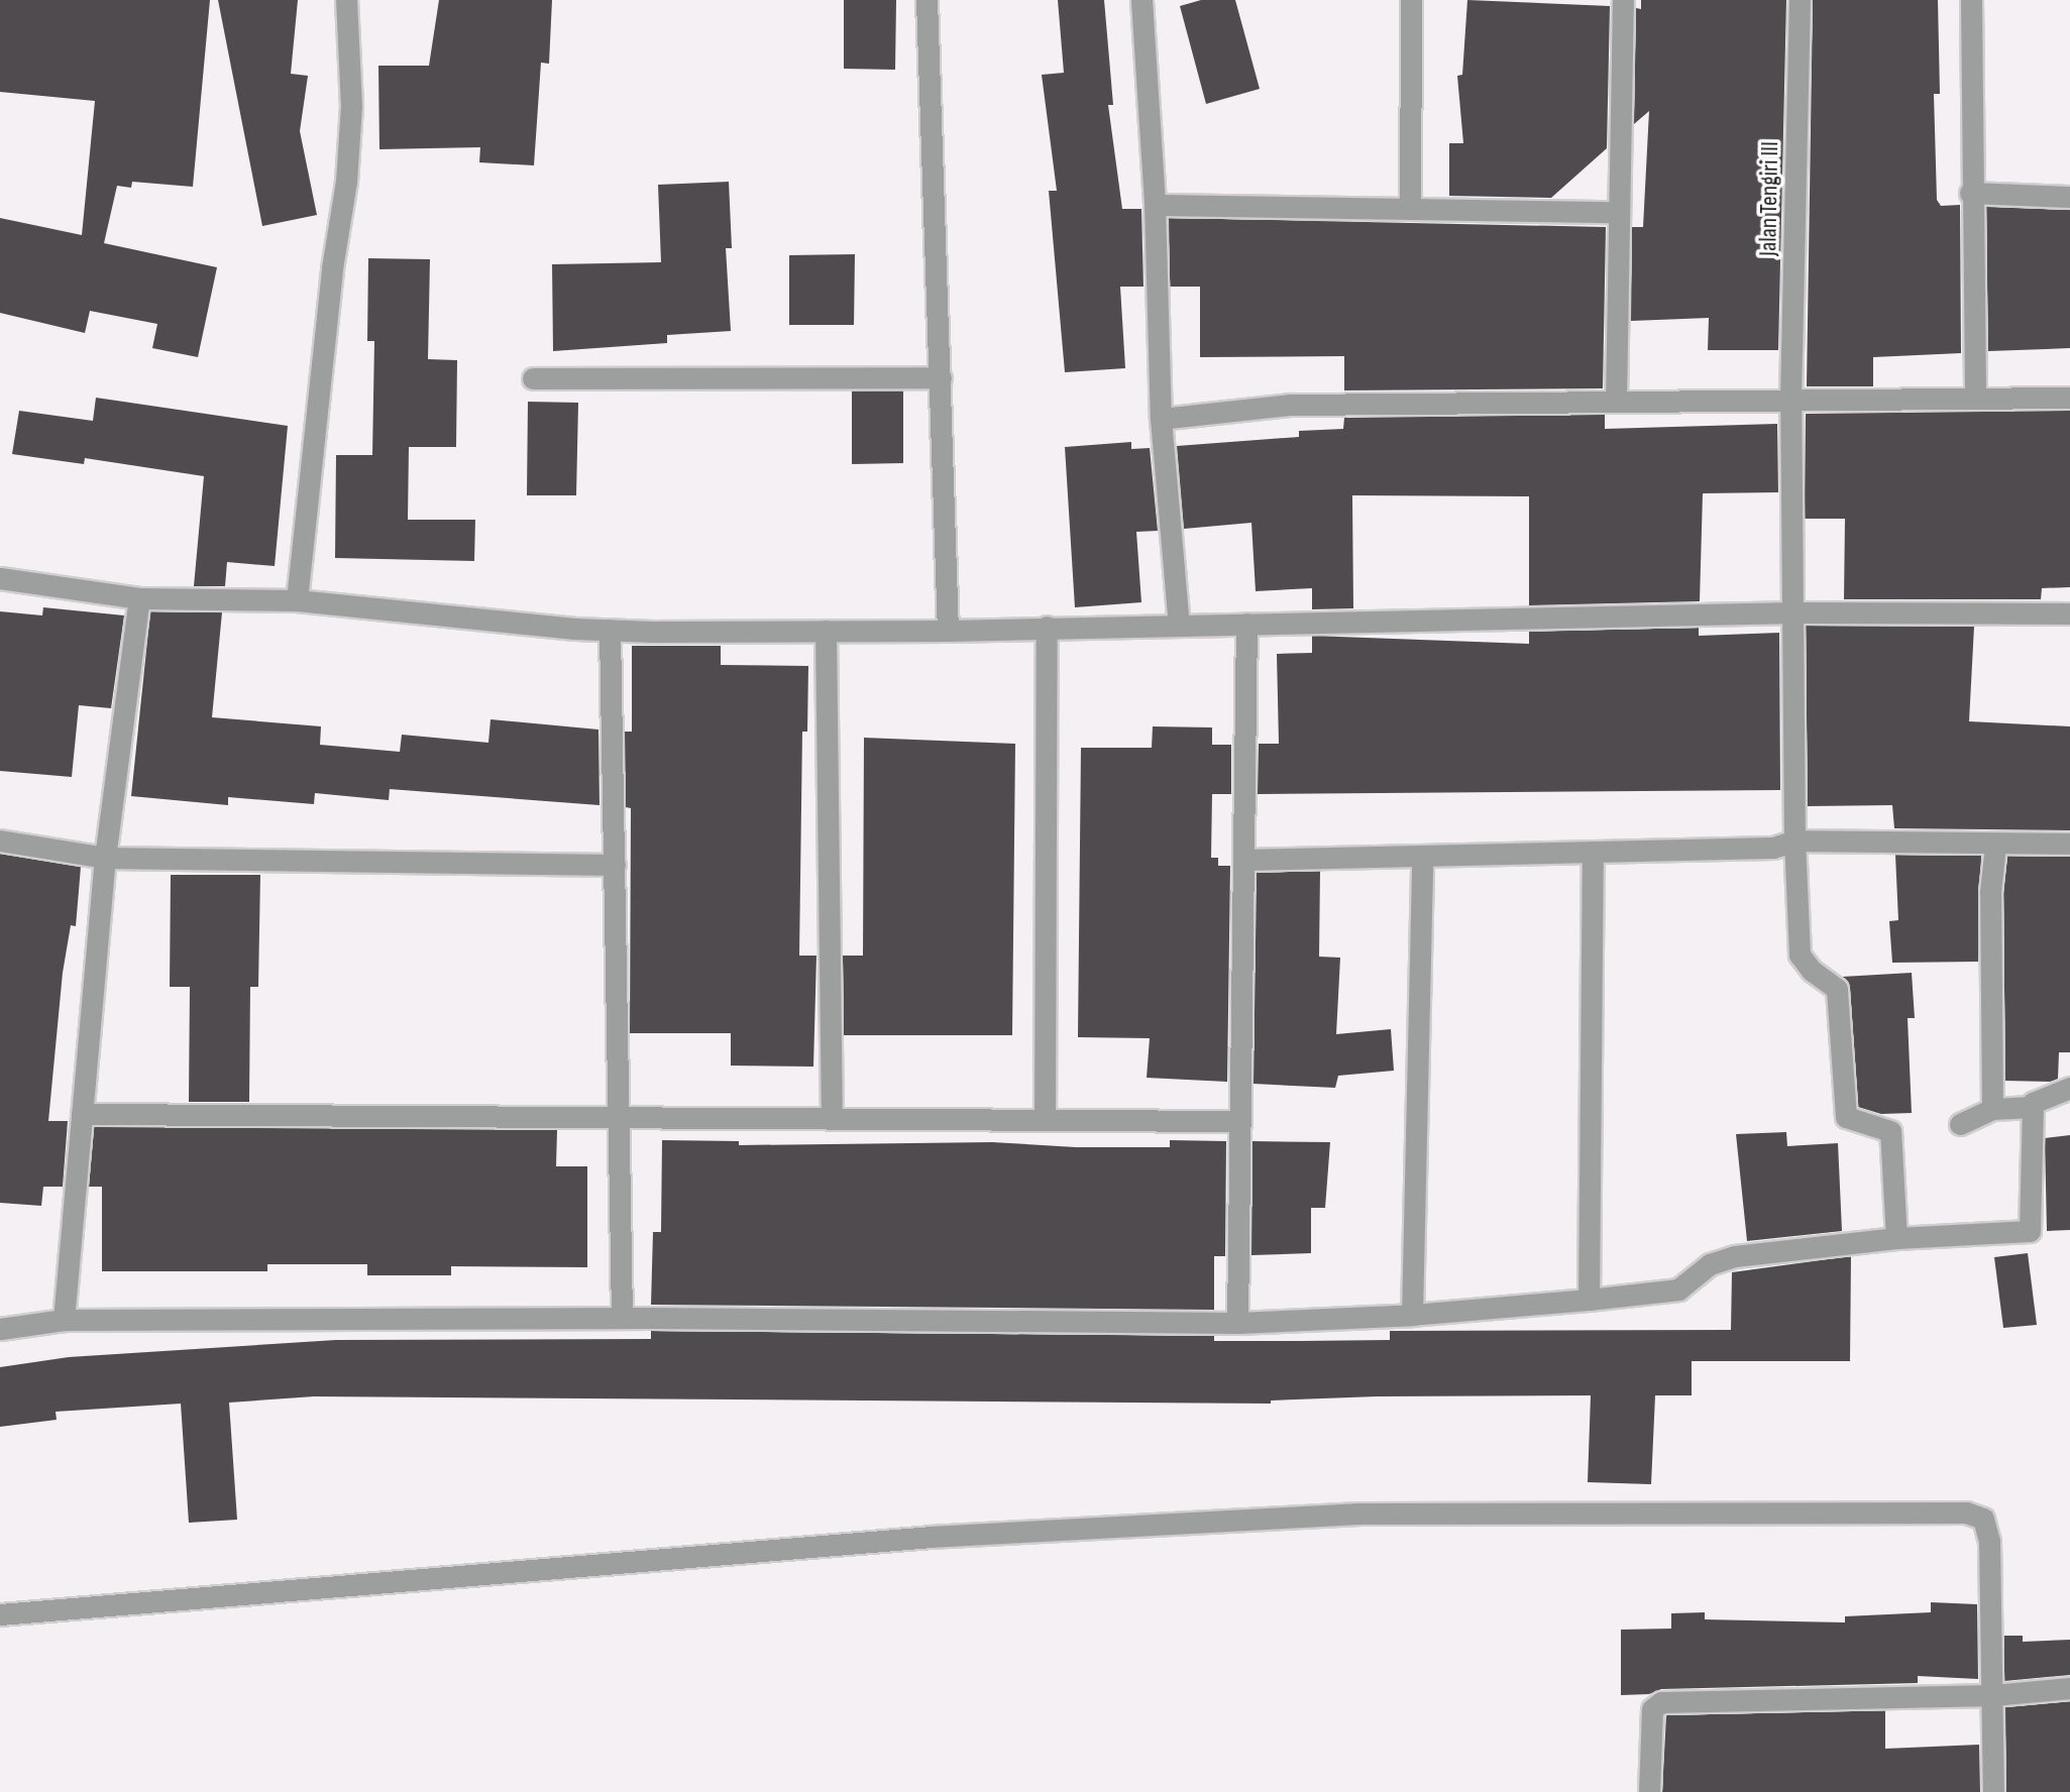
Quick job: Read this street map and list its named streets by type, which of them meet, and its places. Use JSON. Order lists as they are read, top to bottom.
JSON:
{
  "streets": {
    "street": ["Jalan Tengiri III"]
  }
}
